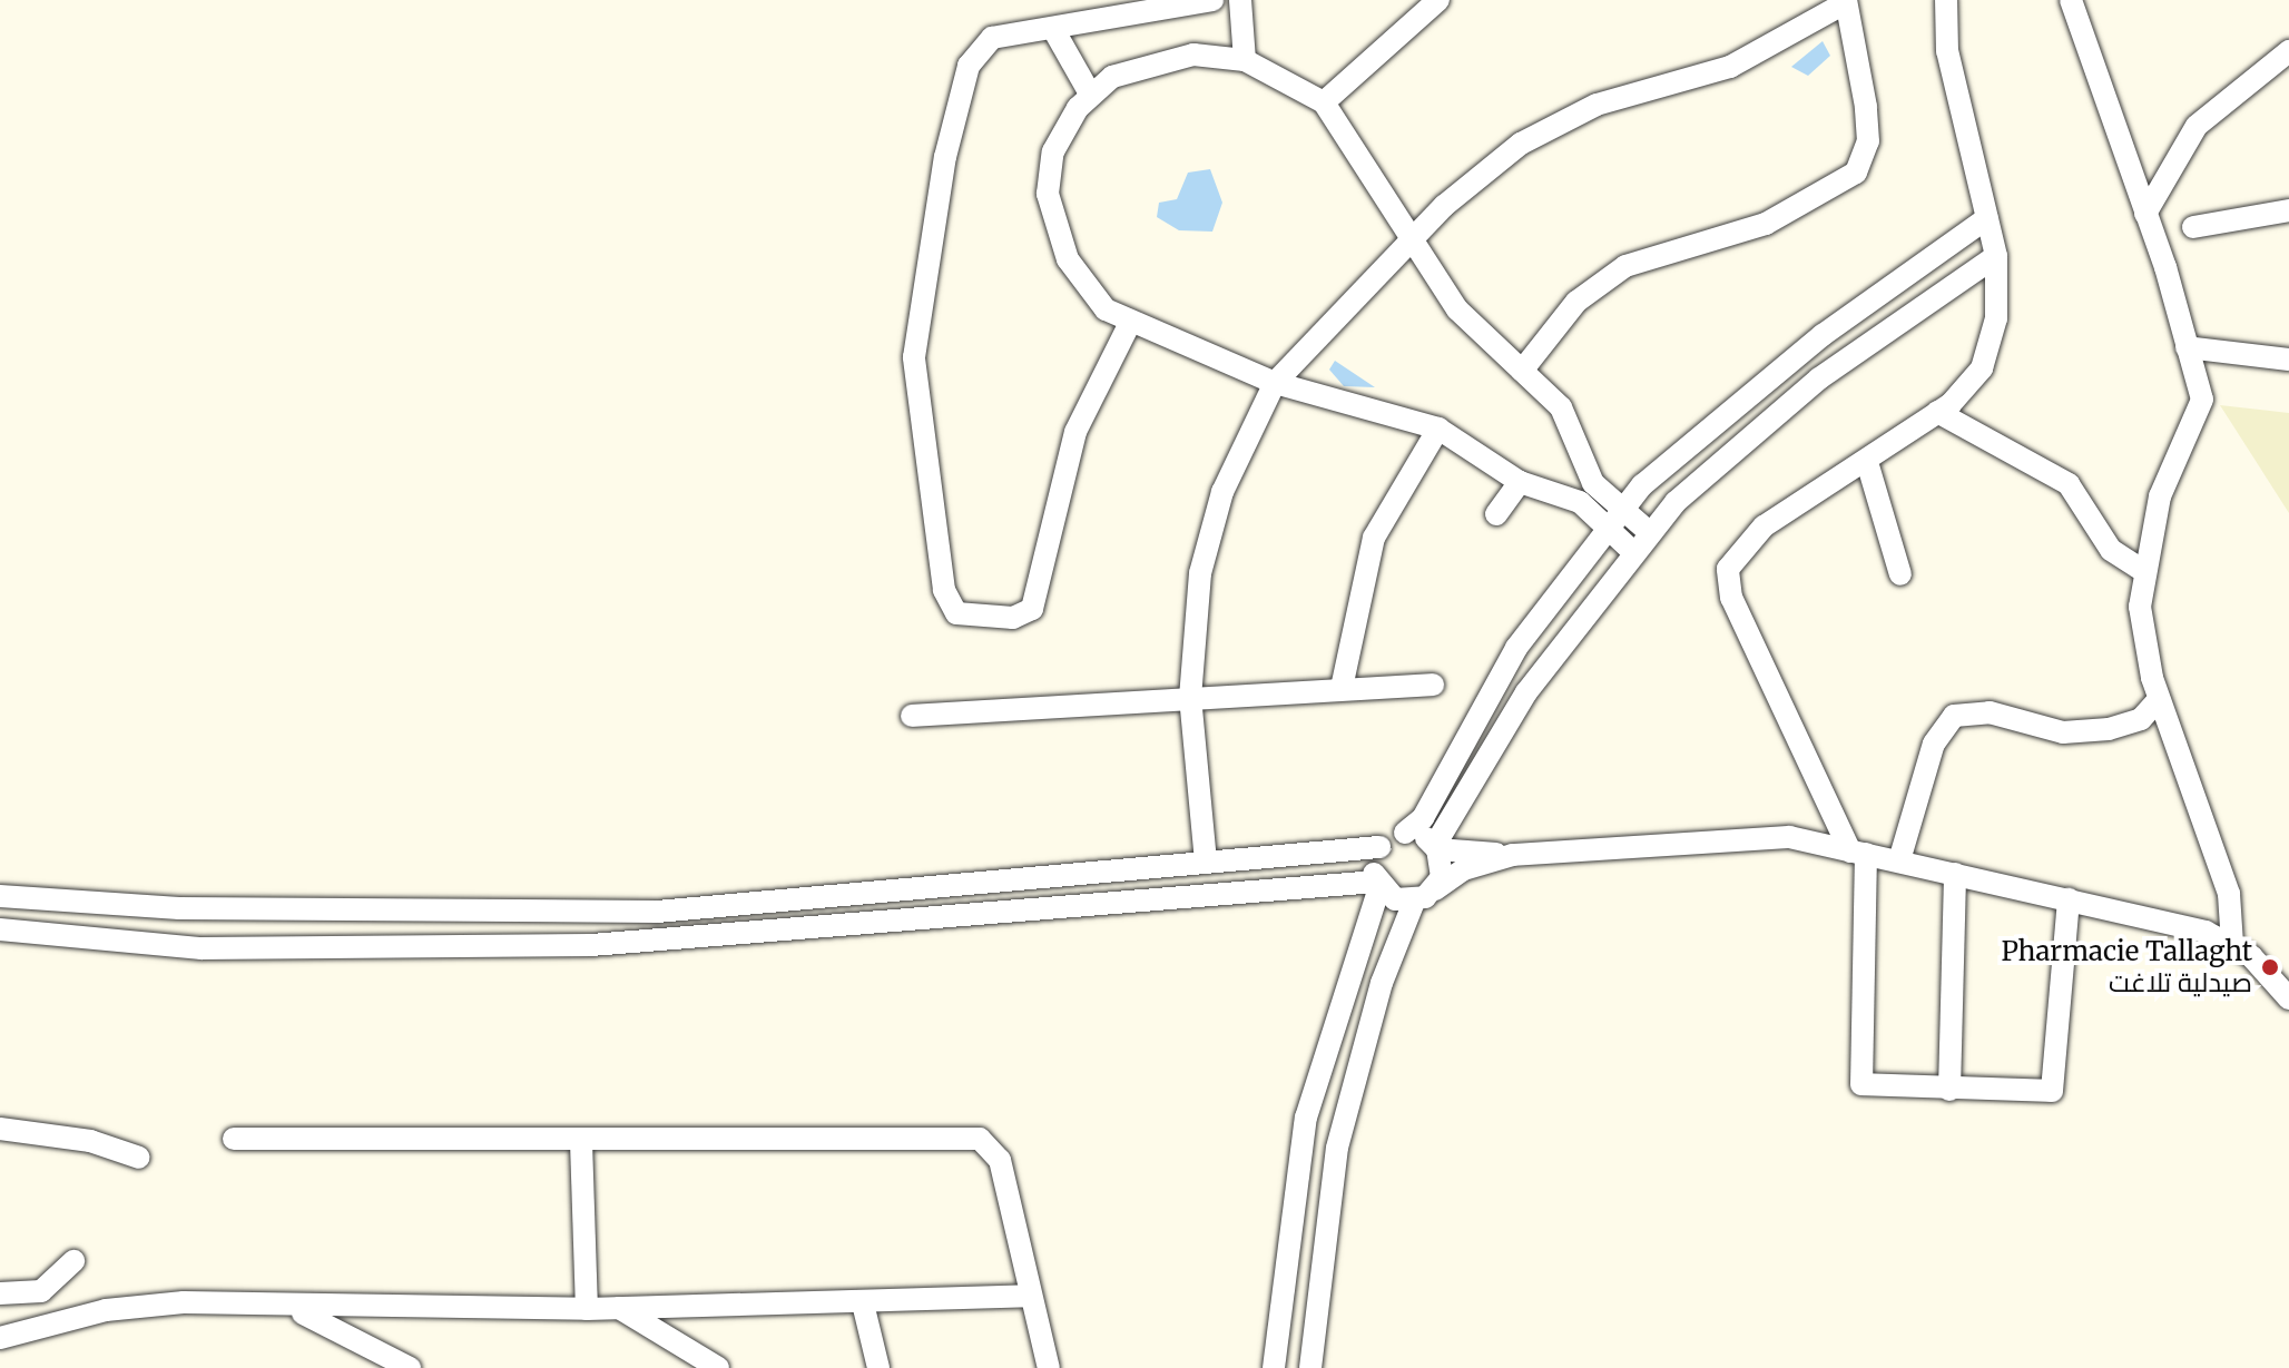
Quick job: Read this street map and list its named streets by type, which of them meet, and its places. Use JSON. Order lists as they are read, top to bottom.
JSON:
{
  "places": ["Pharmacie Tallaght صيدلية تلاغت"]
}
